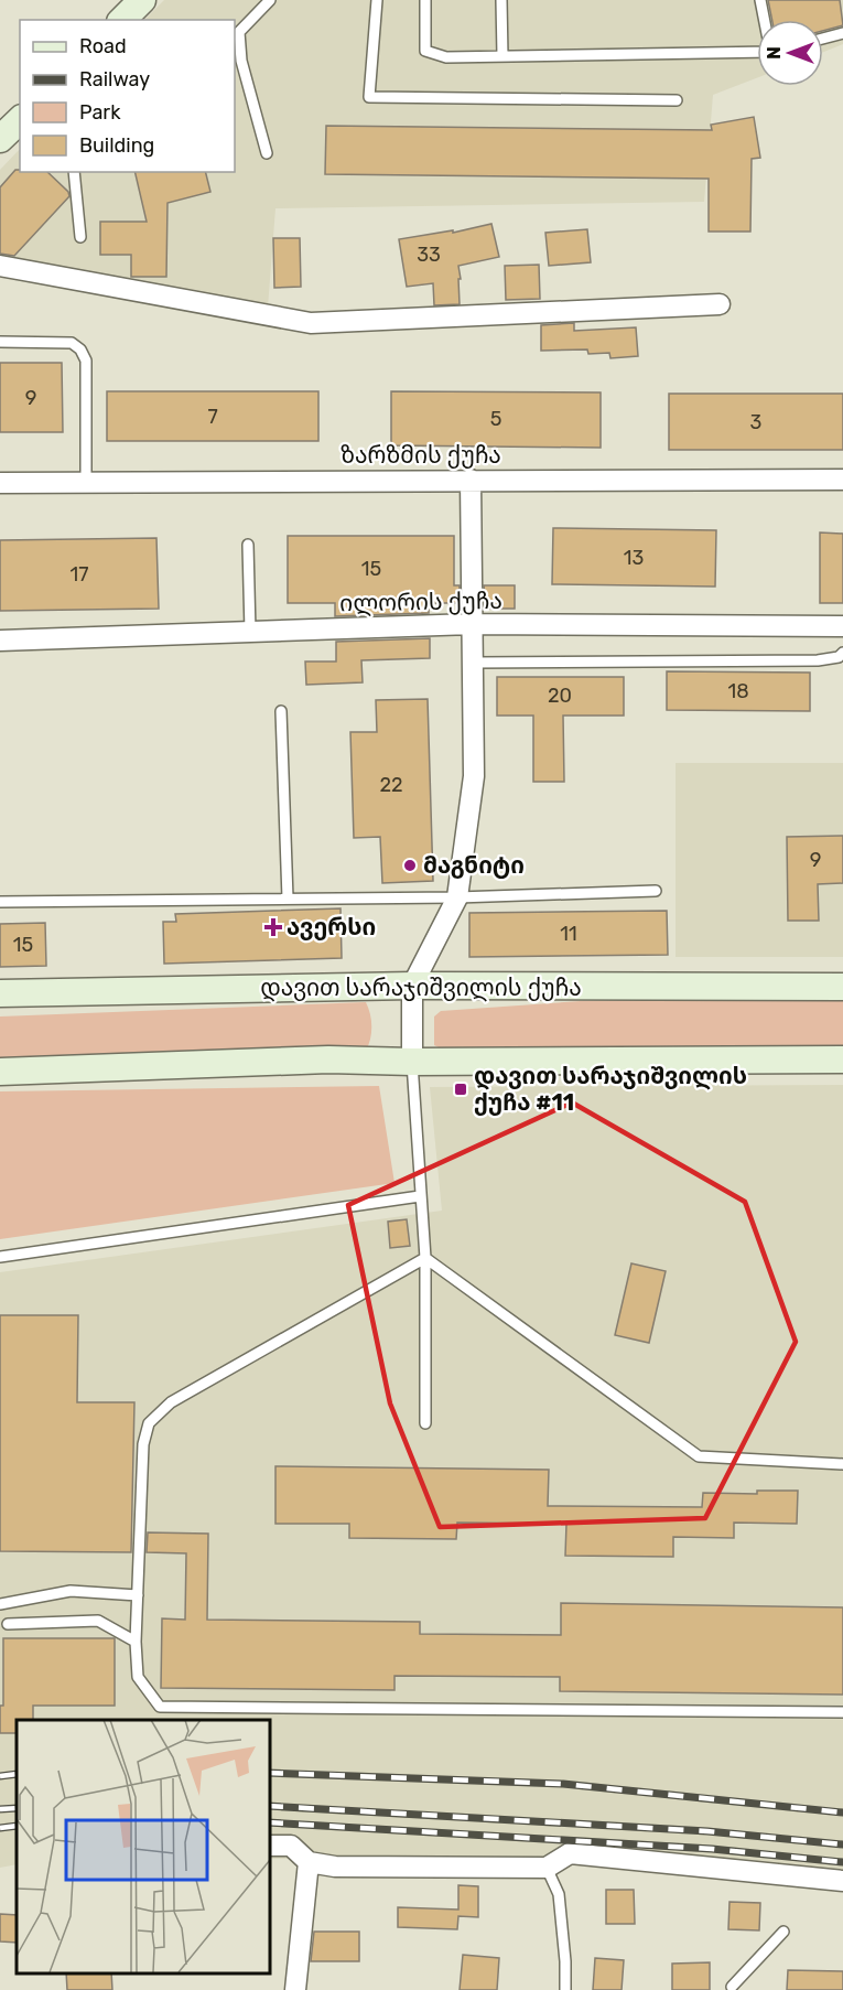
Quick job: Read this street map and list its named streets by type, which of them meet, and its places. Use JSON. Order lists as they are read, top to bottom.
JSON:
{
  "streets": {
    "main road": ["დავით სარაჯიშვილის ქუჩა"],
    "street": ["ზარზმის ქუჩა", "ილორის ქუჩა"]
  },
  "places": {
    "other": ["მაგნიტი"],
    "health": ["ავერსი"],
    "transit": ["დავით სარაჯიშვილის ქუჩა #11"]
  },
  "house_numbers": [
    "33",
    "9",
    "7",
    "5",
    "3",
    "13",
    "15",
    "17",
    "18",
    "20",
    "22",
    "9",
    "11",
    "15"
  ],
  "legend": [
    "Road",
    "Railway",
    "Park",
    "Building"
  ],
  "north": "left"
}
